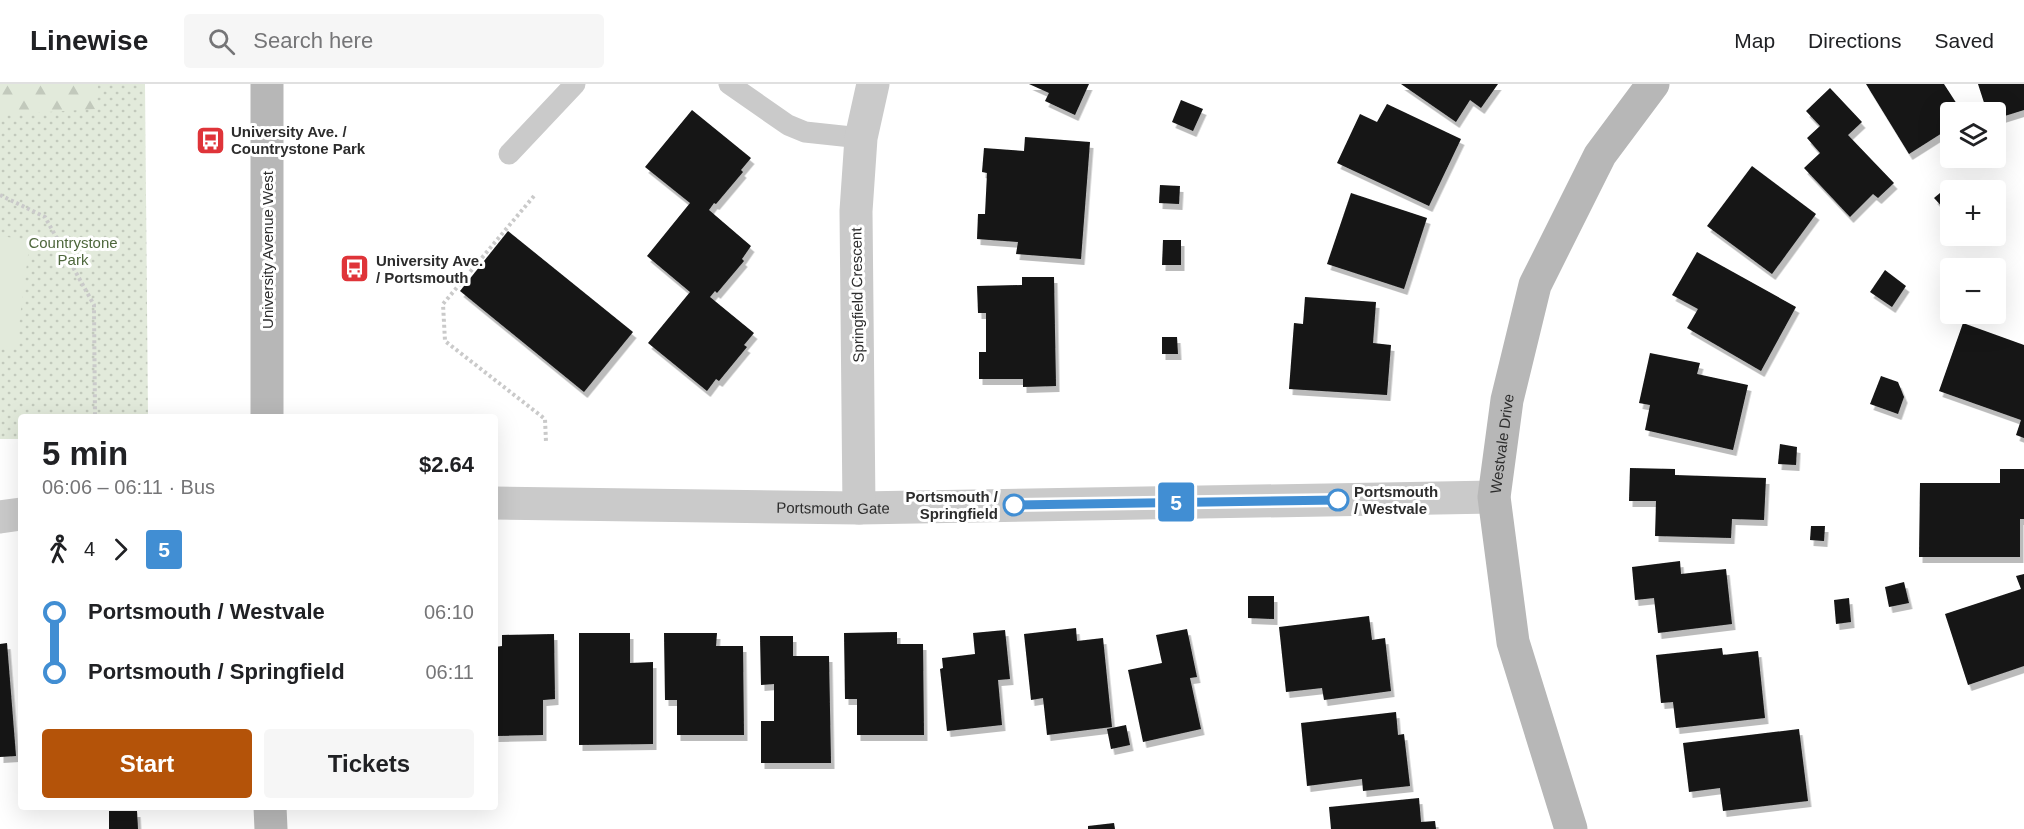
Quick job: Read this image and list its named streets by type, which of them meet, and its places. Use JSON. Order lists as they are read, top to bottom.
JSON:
{
  "streets": {
    "street": [
      "University Avenue West",
      "Springfield Crescent",
      "Westvale Drive",
      "Portsmouth Gate"
    ]
  },
  "crossings": [
    ["Springfield Crescent", "Portsmouth Gate"],
    ["Westvale Drive", "Portsmouth Gate"]
  ],
  "parks": ["Countrystone Park"],
  "places": {
    "bus stop": ["University Ave. / Countrystone Park", "University Ave. / Portsmouth"],
    "other": ["Portsmouth / Westvale", "Portsmouth / Springfield"]
  },
  "lines": ["bus line 5"],
  "page": {
    "header": "Linewise",
    "search": "Search here",
    "nav": ["Map", "Directions", "Saved"],
    "on_map": "5",
    "map_buttons": ["+", "−"],
    "heading": ["5 min", "06:06 – 06:11 · Bus", "$2.64"],
    "legs": ["4", "5"],
    "list": [
      {
        "name": "Portsmouth / Westvale",
        "value": "06:10"
      },
      {
        "name": "Portsmouth / Springfield",
        "value": "06:11"
      }
    ],
    "buttons": ["Start", "Tickets"]
  }
}
